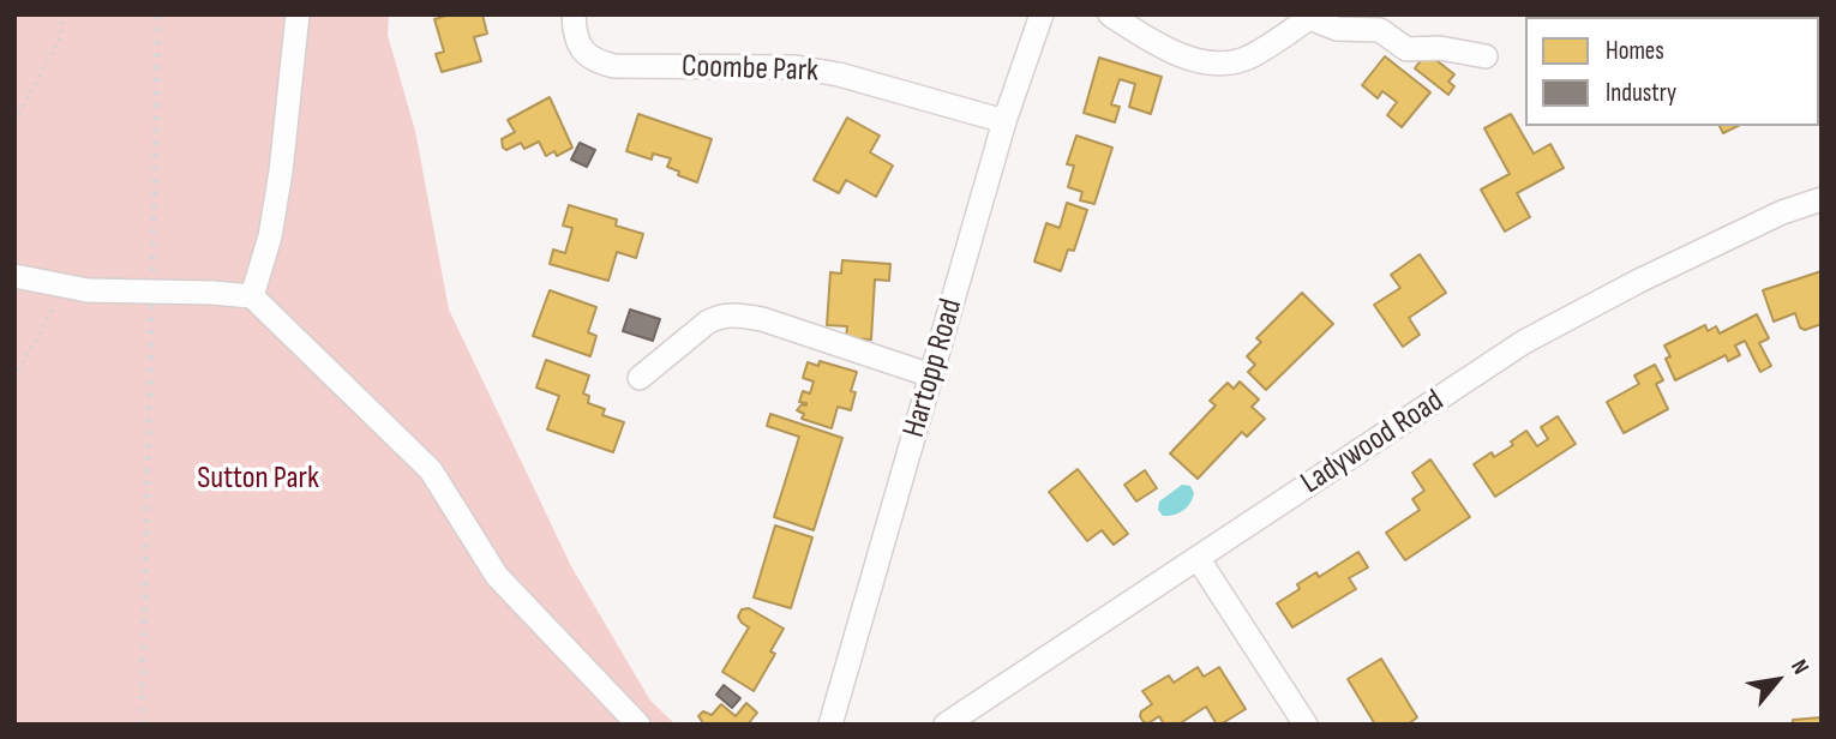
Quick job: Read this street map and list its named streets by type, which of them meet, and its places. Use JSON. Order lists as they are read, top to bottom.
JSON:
{
  "streets": {
    "street": ["Coombe Park", "Hartopp Road", "Ladywood Road"]
  },
  "crossings": [
    ["Coombe Park", "Hartopp Road"]
  ],
  "parks": ["Sutton Park"],
  "legend": ["Homes", "Industry"],
  "north": "top right"
}
